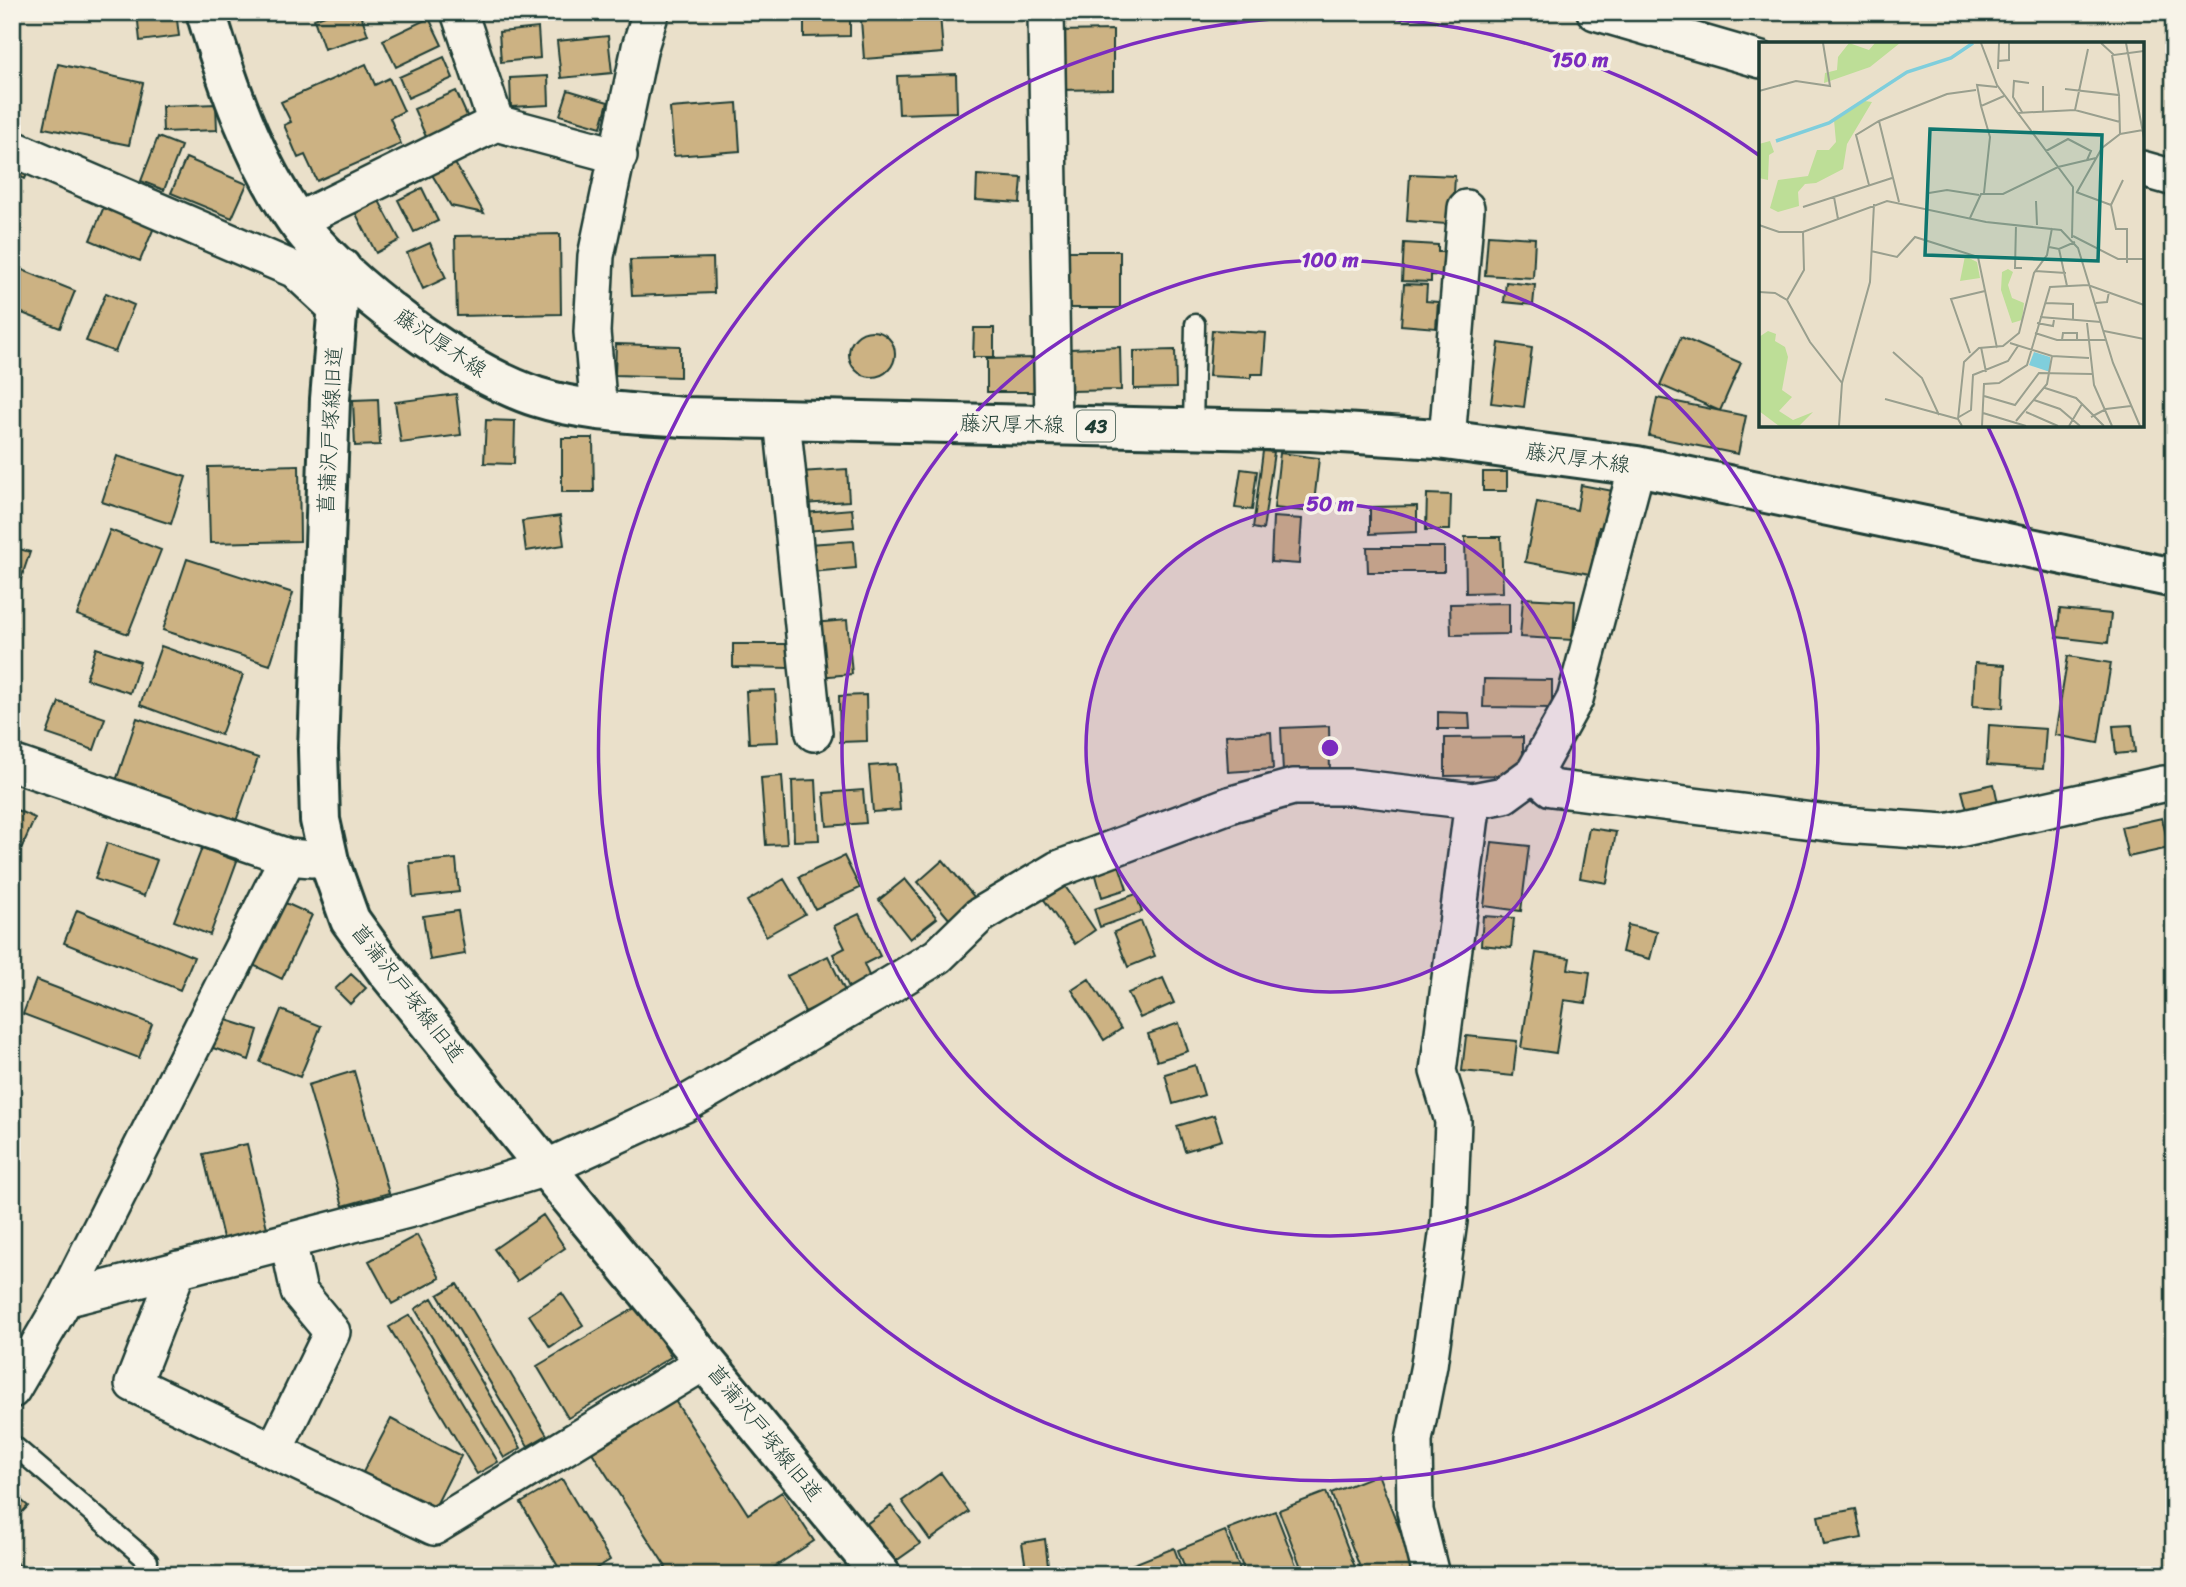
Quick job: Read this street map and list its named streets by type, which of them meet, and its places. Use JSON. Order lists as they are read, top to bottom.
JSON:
{
  "streets": {
    "main road": ["藤沢厚木線", "43", "菖蒲沢戸塚線旧道"]
  },
  "crossings": [
    ["藤沢厚木線", "菖蒲沢戸塚線旧道"]
  ],
  "rings": ["150 m", "100 m", "50 m"]
}
